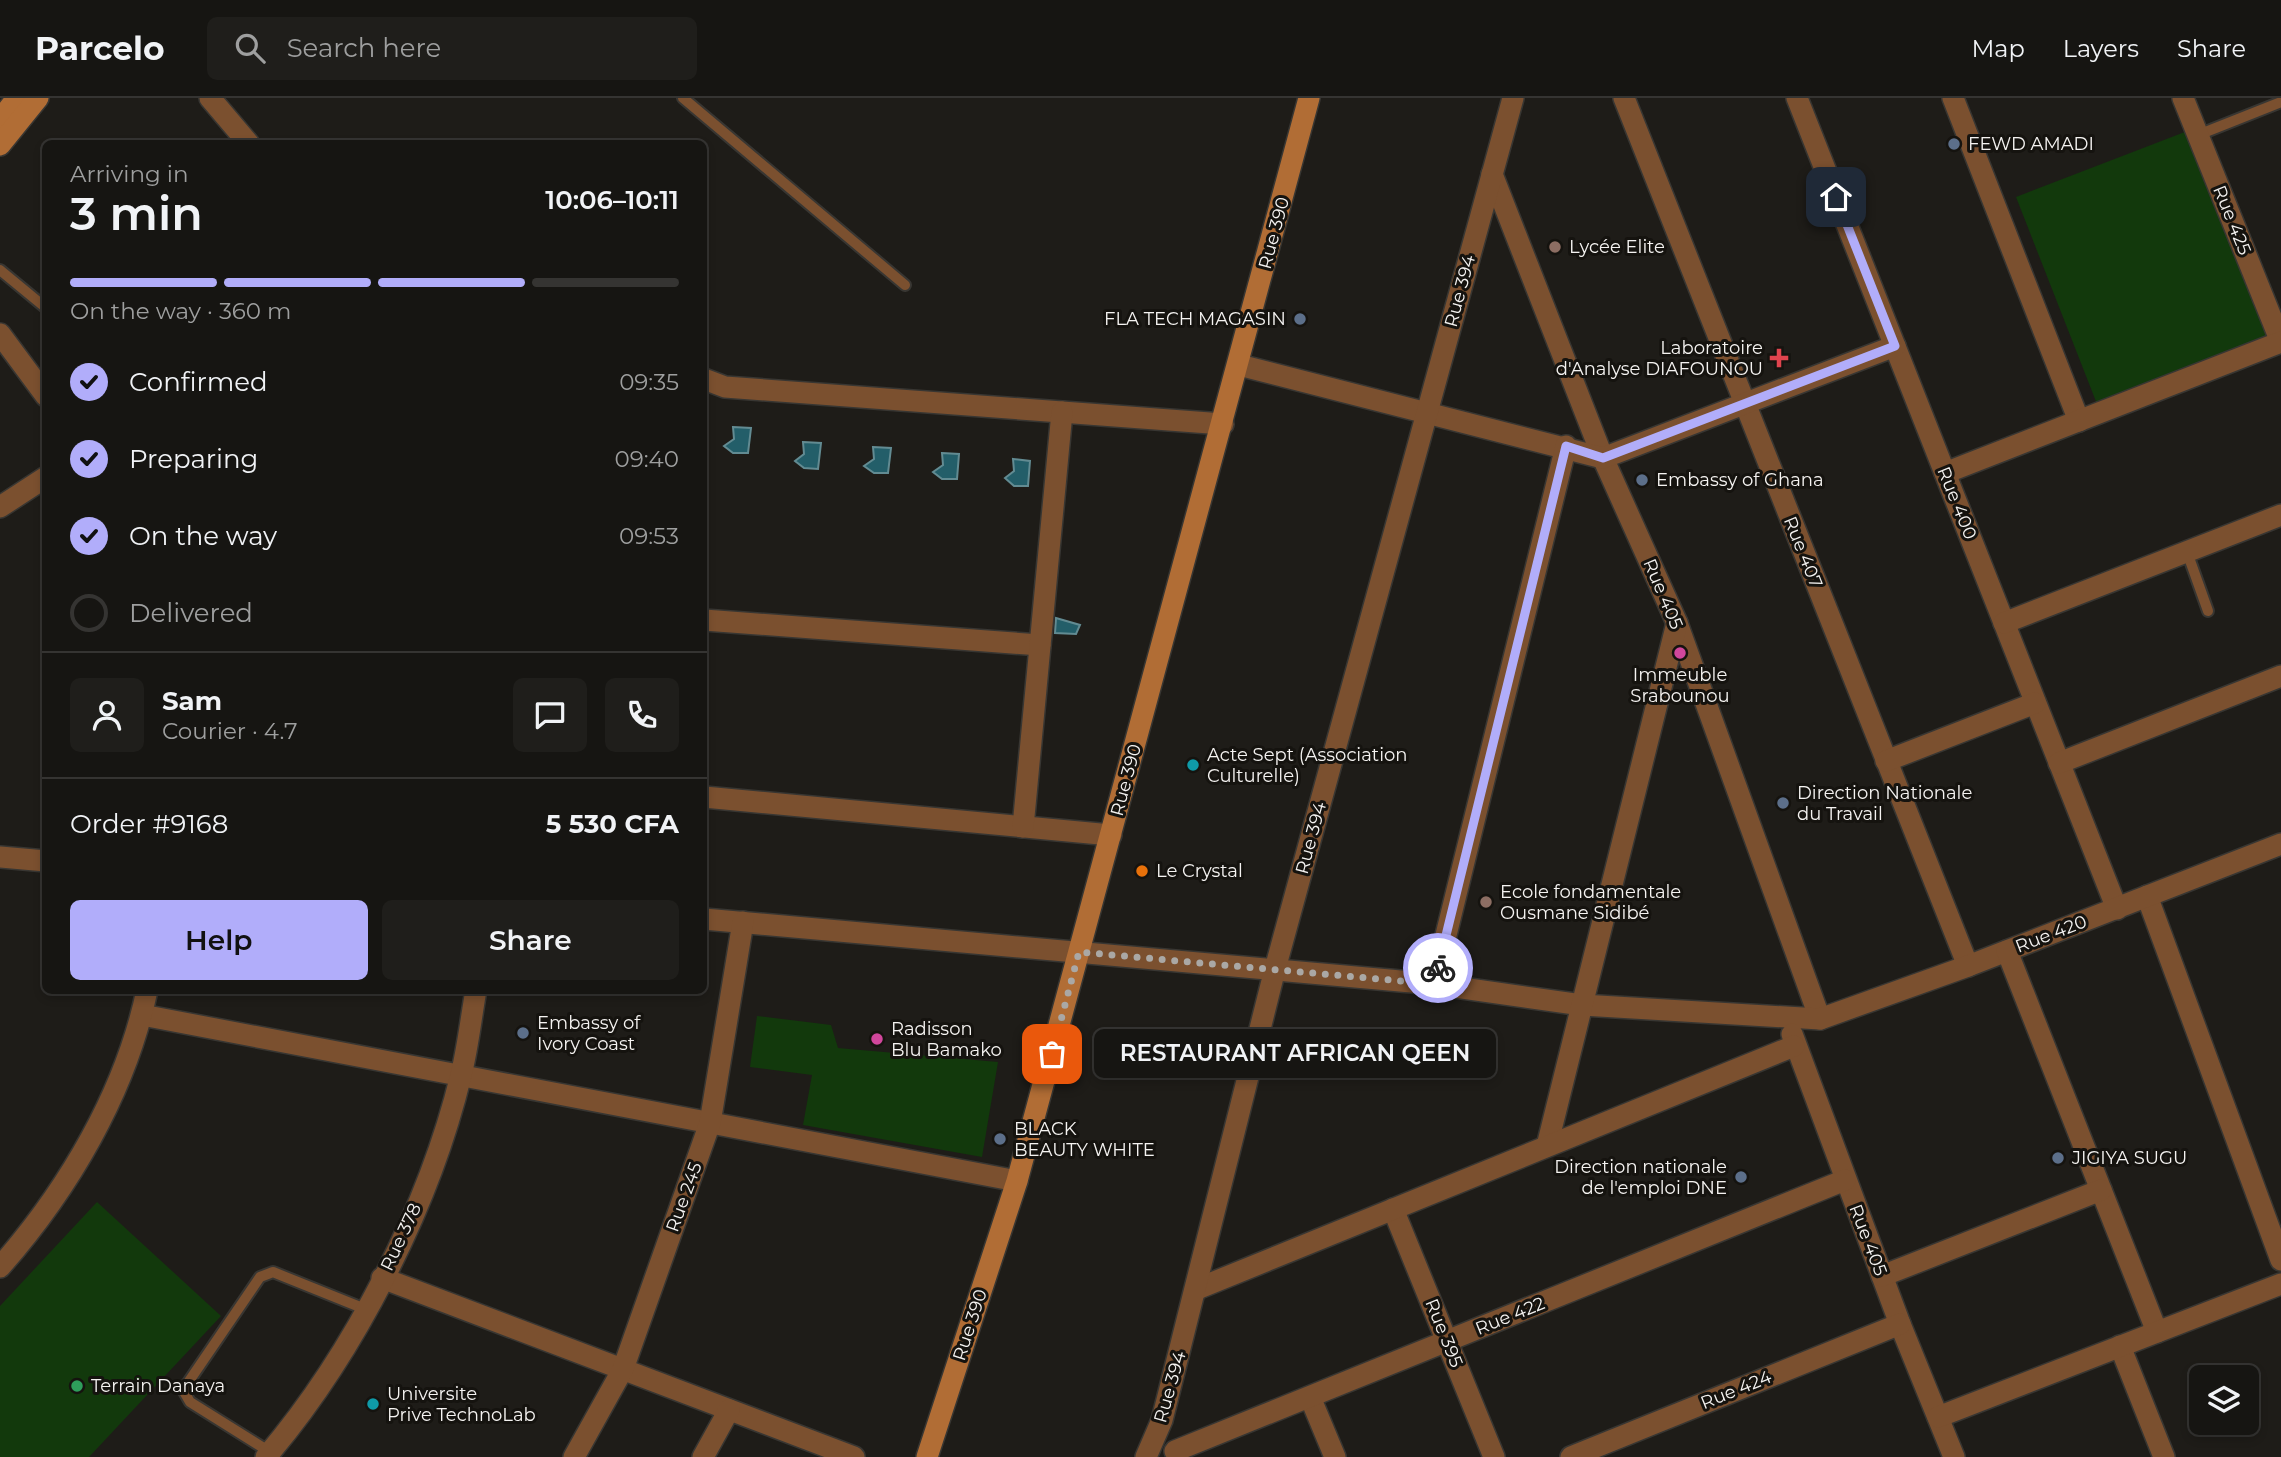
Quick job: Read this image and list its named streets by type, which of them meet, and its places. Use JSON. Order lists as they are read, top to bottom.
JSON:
{
  "streets": {
    "street": [
      "Rue 425",
      "Rue 390",
      "Rue 394",
      "Rue 400",
      "Rue 407",
      "Rue 405",
      "Rue 420",
      "Rue 245",
      "Rue 378",
      "Rue 422",
      "Rue 395",
      "Rue 424"
    ]
  },
  "crossings": [
    ["Rue 390", "Rue 420"],
    ["Rue 394", "Rue 405"],
    ["Rue 394", "Rue 420"],
    ["Rue 400", "Rue 420"],
    ["Rue 407", "Rue 420"],
    ["Rue 405", "Rue 420"],
    ["Rue 405", "Rue 422"],
    ["Rue 405", "Rue 424"],
    ["Rue 420", "Rue 245"],
    ["Rue 422", "Rue 395"]
  ],
  "places": {
    "other": [
      "FEWD AMADI",
      "Lycée Elite",
      "FLA TECH MAGASIN",
      "Embassy of Ghana",
      "Immeuble Srabounou",
      "Acte Sept (Association Culturelle)",
      "Direction Nationale du Travail",
      "Le Crystal",
      "Ecole fondamentale Ousmane Sidibé",
      "Embassy of Ivory Coast",
      "Radisson Blu Bamako",
      "RESTAURANT AFRICAN QEEN",
      "BLACK BEAUTY WHITE",
      "JIGIYA SUGU",
      "Direction nationale de l'emploi DNE",
      "Terrain Danaya",
      "Universite Prive TechnoLab"
    ],
    "health": ["Laboratoire d'Analyse DIAFOUNOU"]
  },
  "page": {
    "header": "Parcelo",
    "search": "Search here",
    "nav": ["Map", "Layers", "Share"],
    "heading": ["3 min", "Arriving in", "10:06–10:11"],
    "panel": [
      "Sam",
      "Courier · 4.7",
      "Order #9168",
      "5 530 CFA"
    ],
    "bar": "On the way · 360 m",
    "list": [
      ["Confirmed", "09:35"],
      ["Preparing", "09:40"],
      ["On the way", "09:53"],
      "Delivered"
    ],
    "buttons": ["Help", "Share"],
    "bubble": "RESTAURANT AFRICAN QEEN"
  }
}
